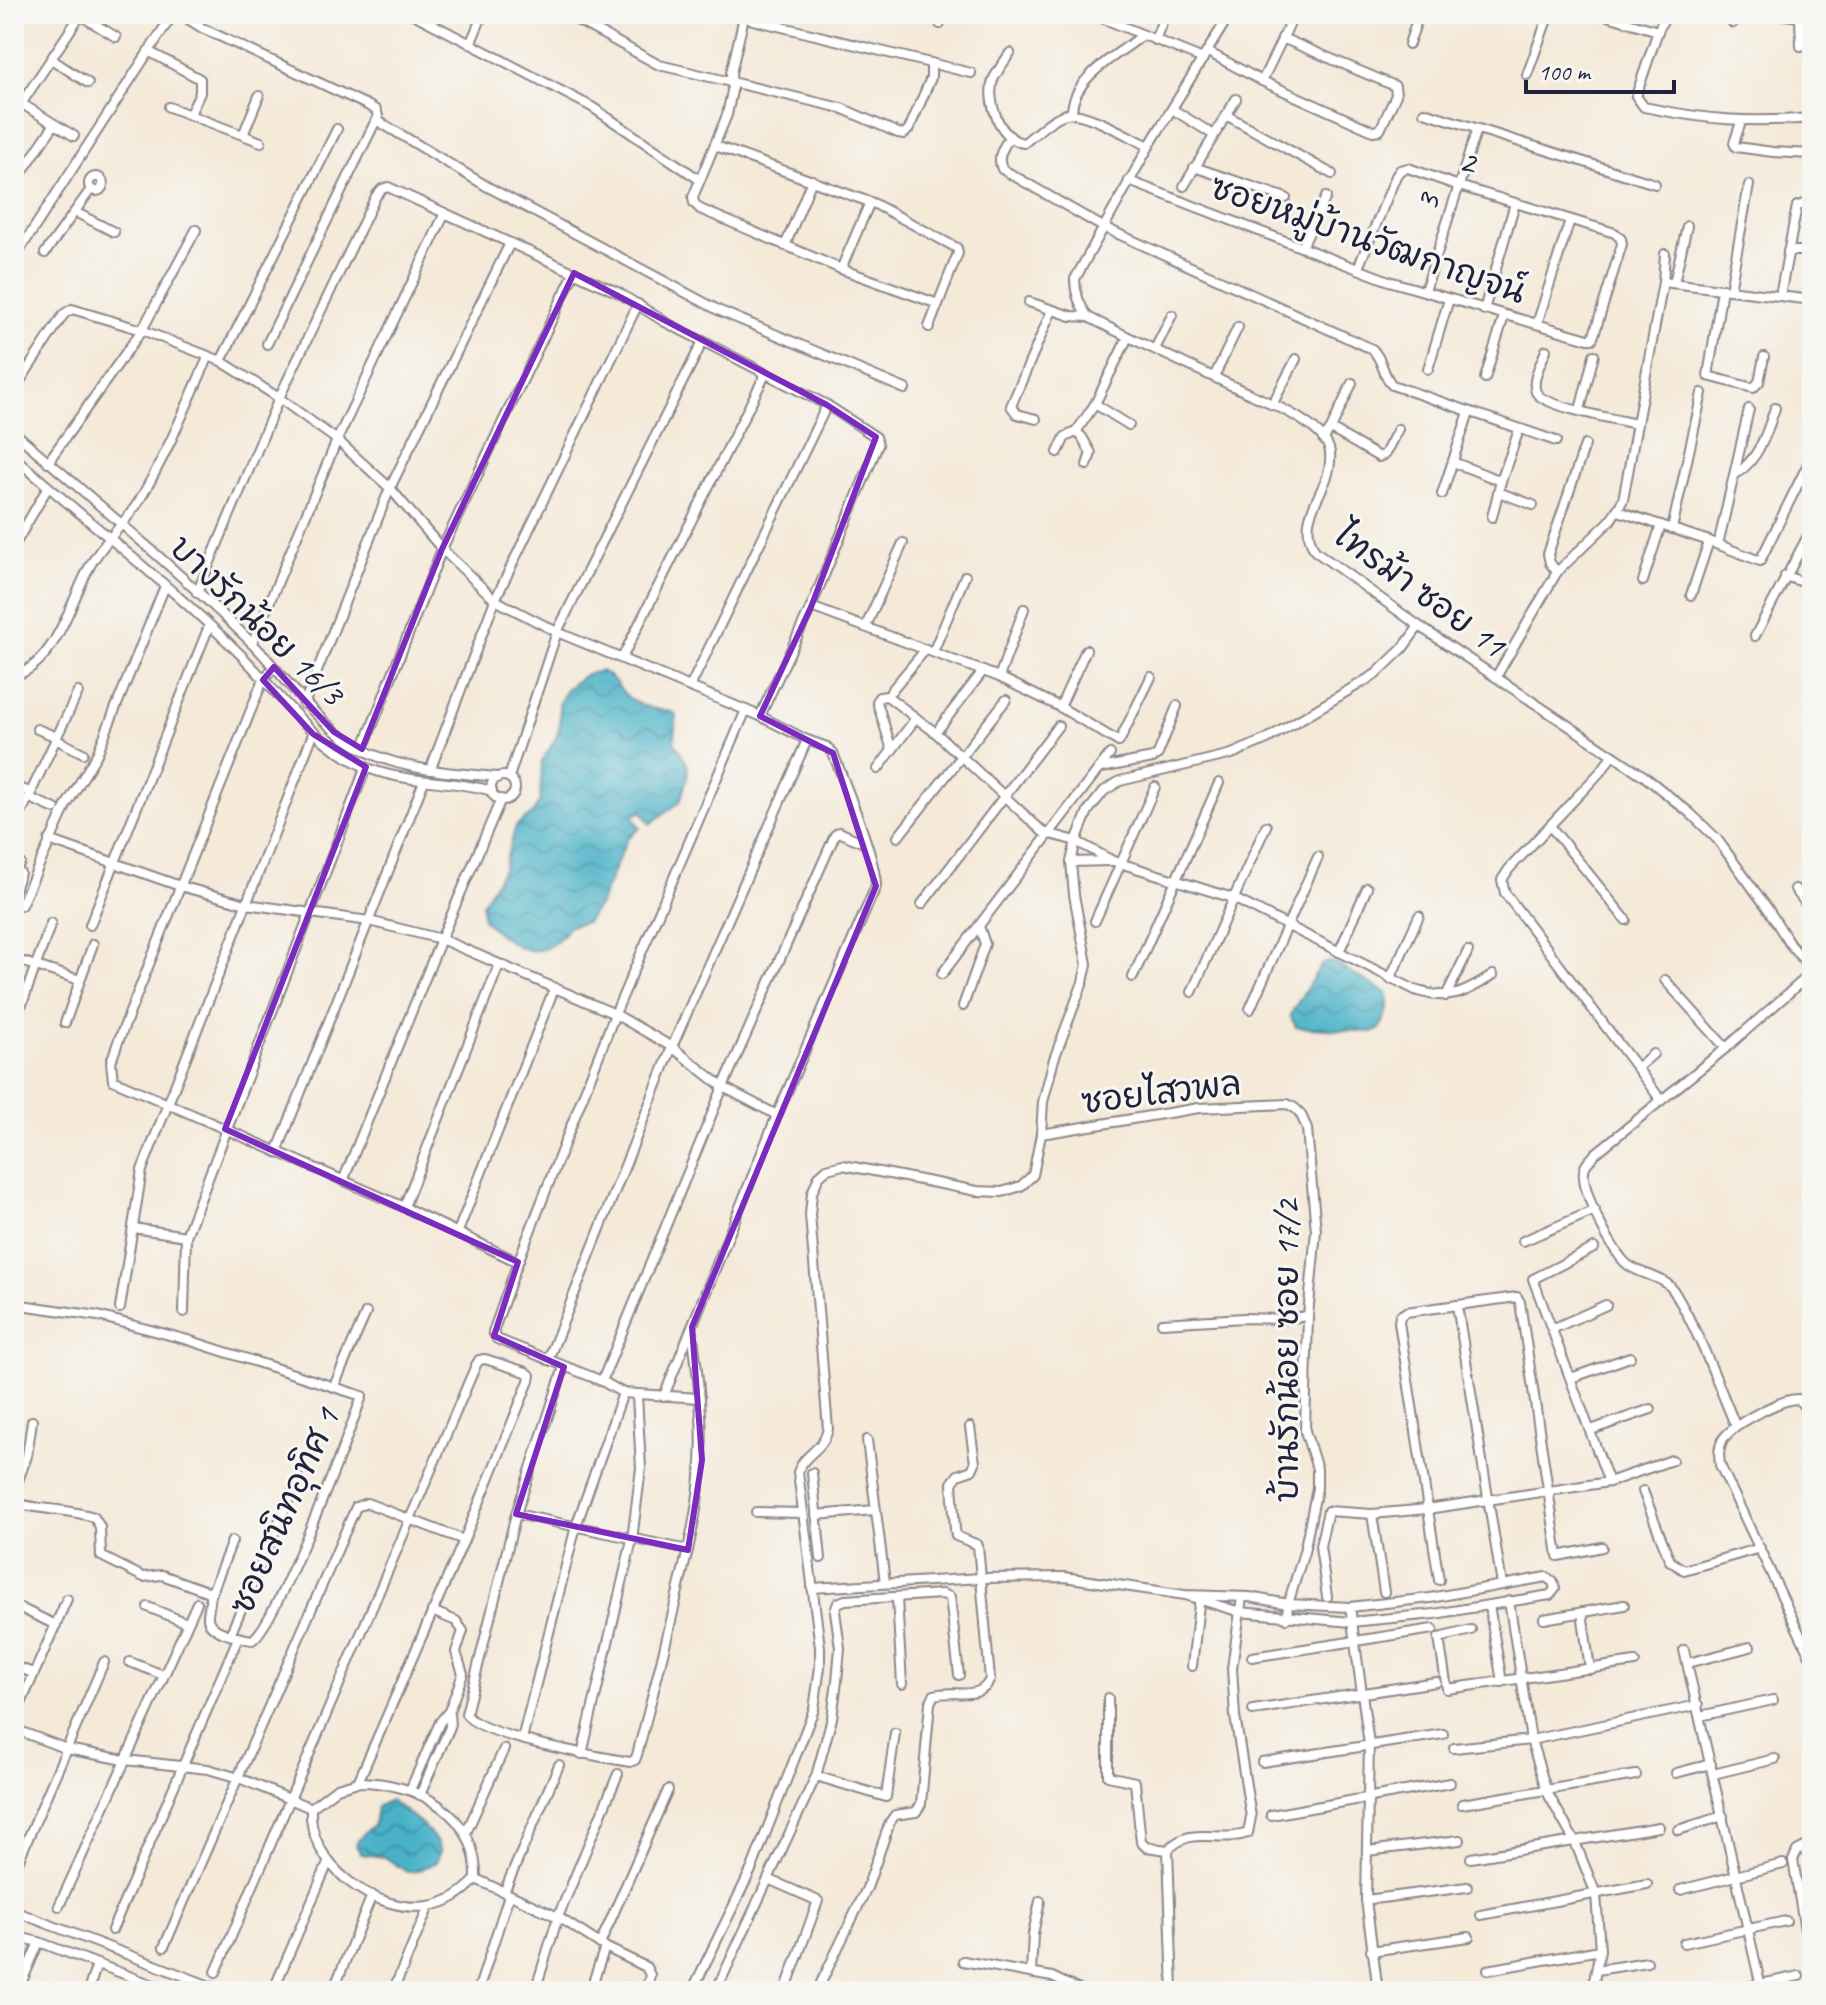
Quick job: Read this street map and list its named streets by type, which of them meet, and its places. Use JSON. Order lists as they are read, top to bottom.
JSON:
{
  "streets": {
    "street": [
      "2",
      "3",
      "ซอยหมู่บ้านวัฒกาญจน์",
      "ไทรม้า ซอย 11",
      "บางรักน้อย 16/3",
      "ซอยไสวพล",
      "บ้านรักน้อย ซอย 17/2",
      "ซอยสนิทอุทิศ 1"
    ]
  },
  "crossings": [
    ["2", "3"],
    ["2", "ซอยหมู่บ้านวัฒกาญจน์"],
    ["3", "ซอยหมู่บ้านวัฒกาญจน์"],
    ["ซอยไสวพล", "บ้านรักน้อย ซอย 17/2"]
  ],
  "scale_bar": "100 m"
}
